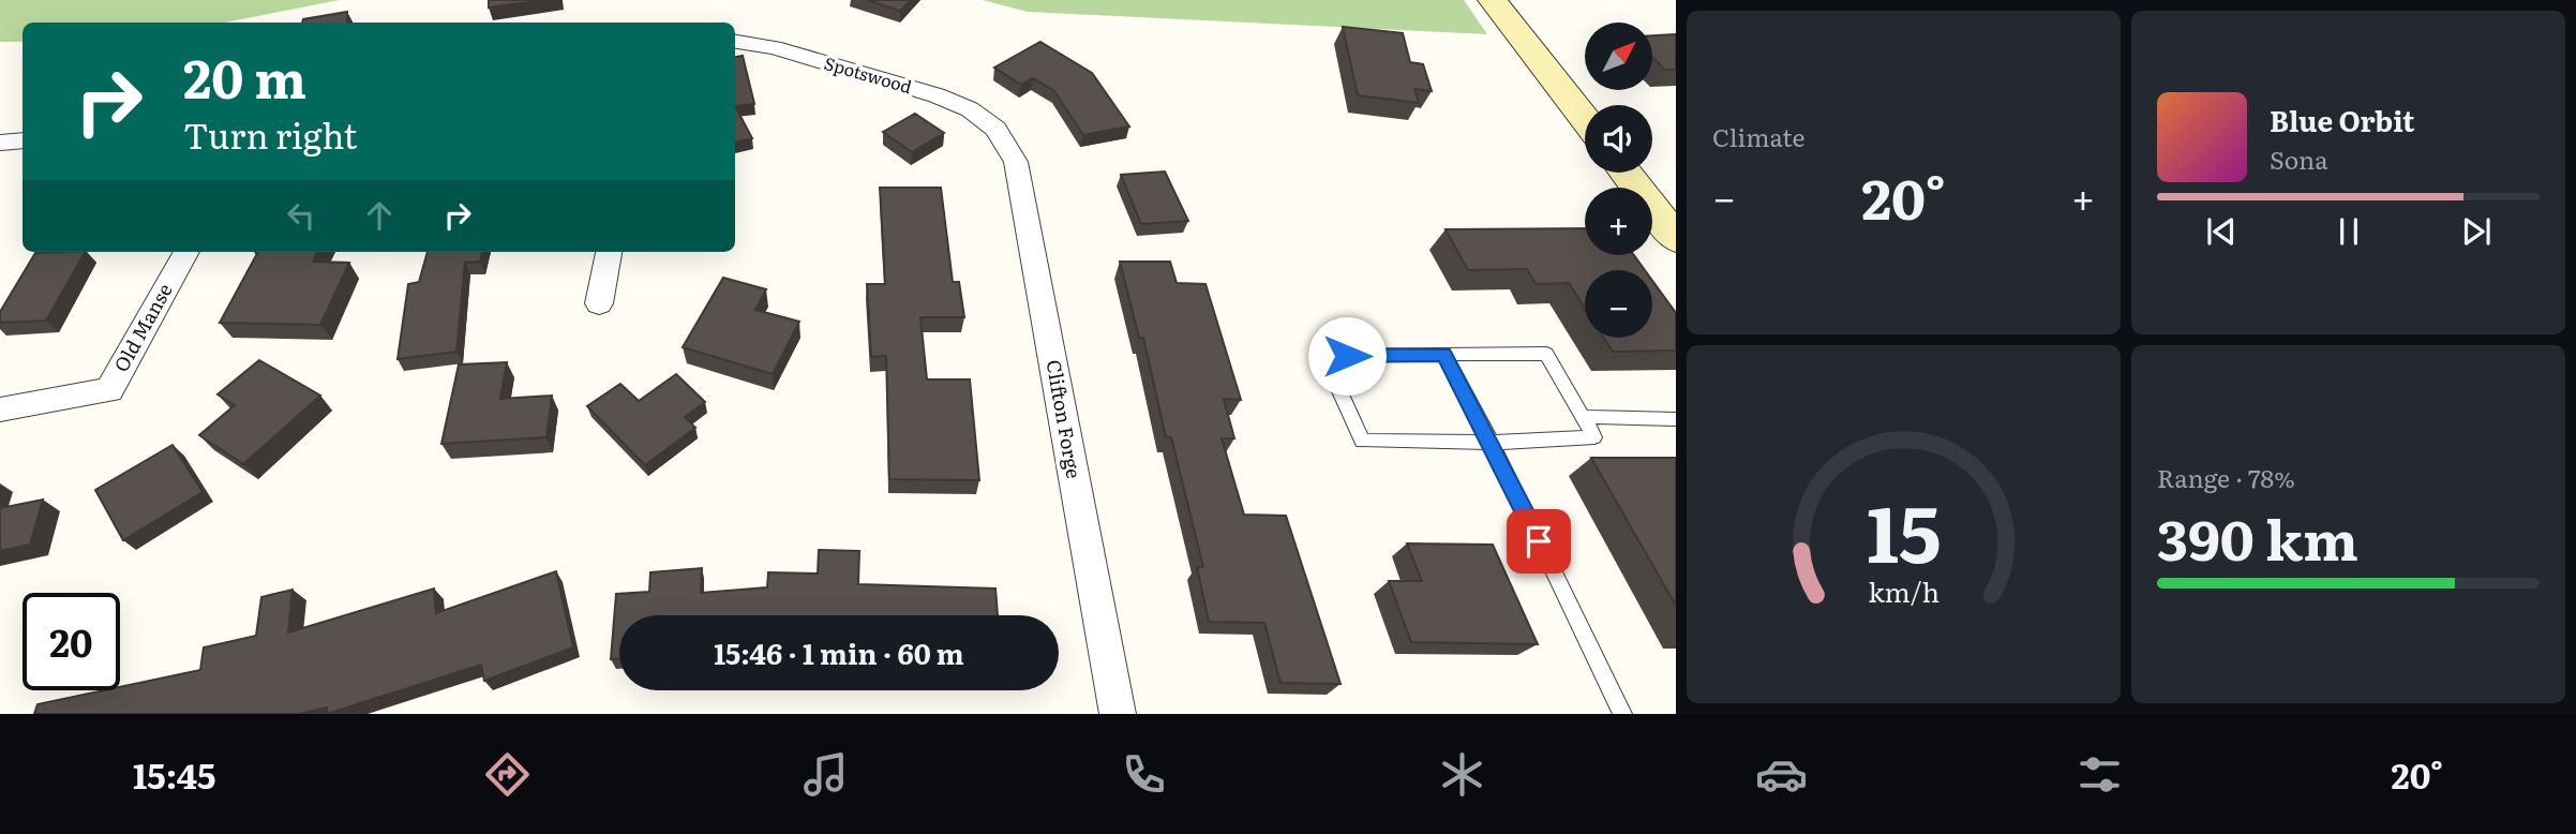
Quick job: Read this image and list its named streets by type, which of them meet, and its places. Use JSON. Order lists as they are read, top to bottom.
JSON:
{
  "streets": {
    "street": ["Spotswood", "Old Manse", "Clifton Forge"]
  },
  "crossings": [
    ["Spotswood", "Clifton Forge"]
  ],
  "north": "top right",
  "page": {
    "tile": [
      "Climate",
      ["Range · 78%", "390 km"]
    ],
    "map_buttons": ["+", "−"],
    "turn": ["20 m", "Turn right"],
    "song": ["Blue Orbit", "Sona"],
    "heat": ["−", "20°", "+"],
    "limit": "20",
    "trip": "15:46 · 1 min · 60 m",
    "tabs": ["15:45", "20°"],
    "gauge": ["15", "km/h"]
  }
}
